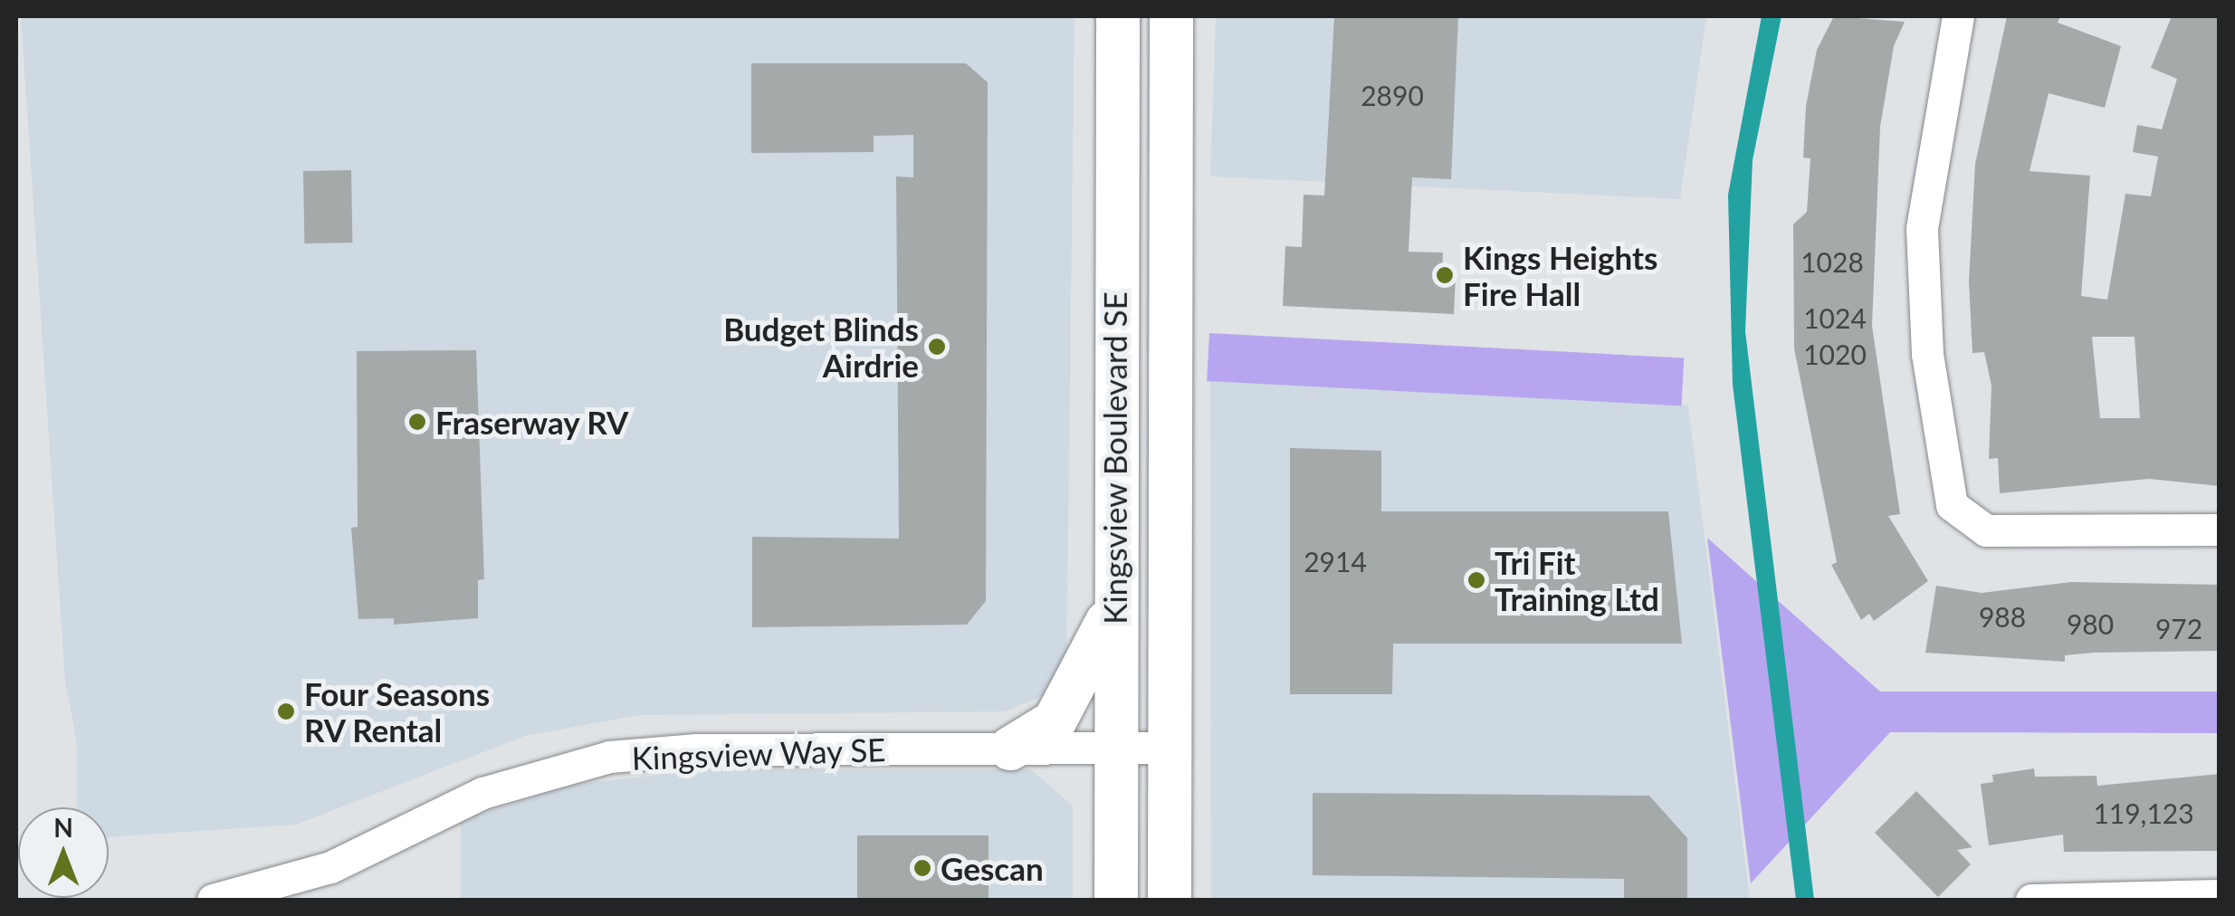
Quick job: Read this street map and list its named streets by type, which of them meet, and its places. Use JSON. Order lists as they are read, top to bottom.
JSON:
{
  "streets": {
    "main road": ["Kingsview Boulevard SE"],
    "street": ["Kingsview Way SE"]
  },
  "crossings": [
    ["Kingsview Boulevard SE", "Kingsview Way SE"]
  ],
  "places": [
    "Kings Heights Fire Hall",
    "Budget Blinds Airdrie",
    "Fraserway RV",
    "Tri Fit Training Ltd",
    "Four Seasons RV Rental",
    "Gescan"
  ],
  "house_numbers": [
    "2890",
    "1028",
    "1024",
    "1020",
    "2914",
    "988",
    "980",
    "972",
    "119,123"
  ],
  "north": "top"
}
